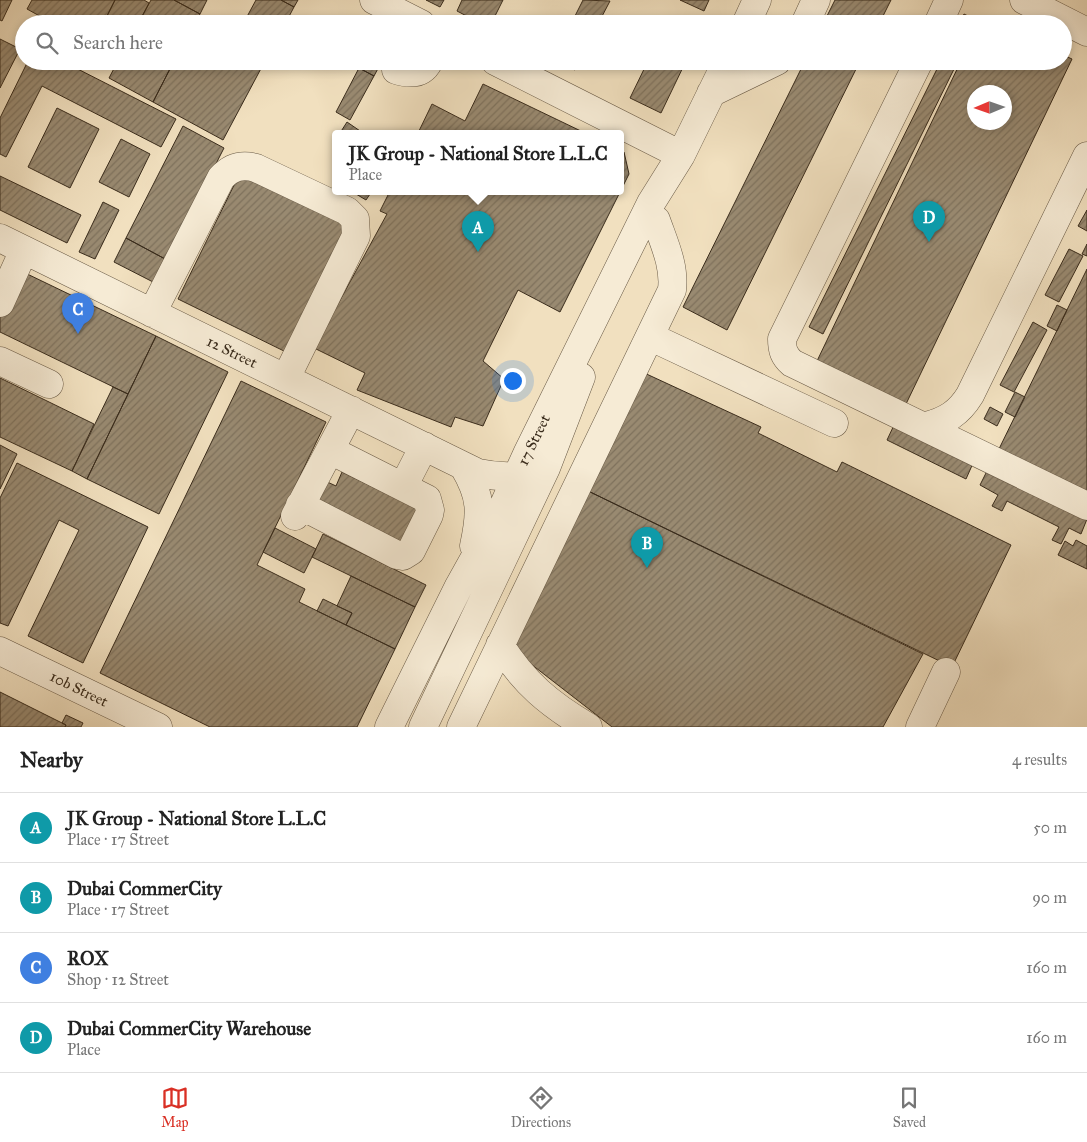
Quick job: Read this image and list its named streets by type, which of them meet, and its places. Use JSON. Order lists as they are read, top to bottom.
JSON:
{
  "streets": {
    "street": ["12 Street", "17 Street", "10b Street"]
  },
  "crossings": [
    ["12 Street", "17 Street"]
  ],
  "north": "left",
  "page": {
    "search": "Search here",
    "popup": ["JK Group - National Store L.L.C", "Place"],
    "pins": [
      "D",
      "A",
      "C",
      "B"
    ],
    "heading": ["Nearby", "4 results"],
    "list": [
      {
        "mark": "A",
        "name": "JK Group - National Store L.L.C",
        "note": "Place · 17 Street",
        "value": "50 m"
      },
      {
        "mark": "B",
        "name": "Dubai CommerCity",
        "note": "Place · 17 Street",
        "value": "90 m"
      },
      {
        "mark": "C",
        "name": "ROX",
        "note": "Shop · 12 Street",
        "value": "160 m"
      },
      {
        "mark": "D",
        "name": "Dubai CommerCity Warehouse",
        "note": "Place",
        "value": "160 m"
      }
    ],
    "nav": ["Map", "Directions", "Saved"]
  }
}
